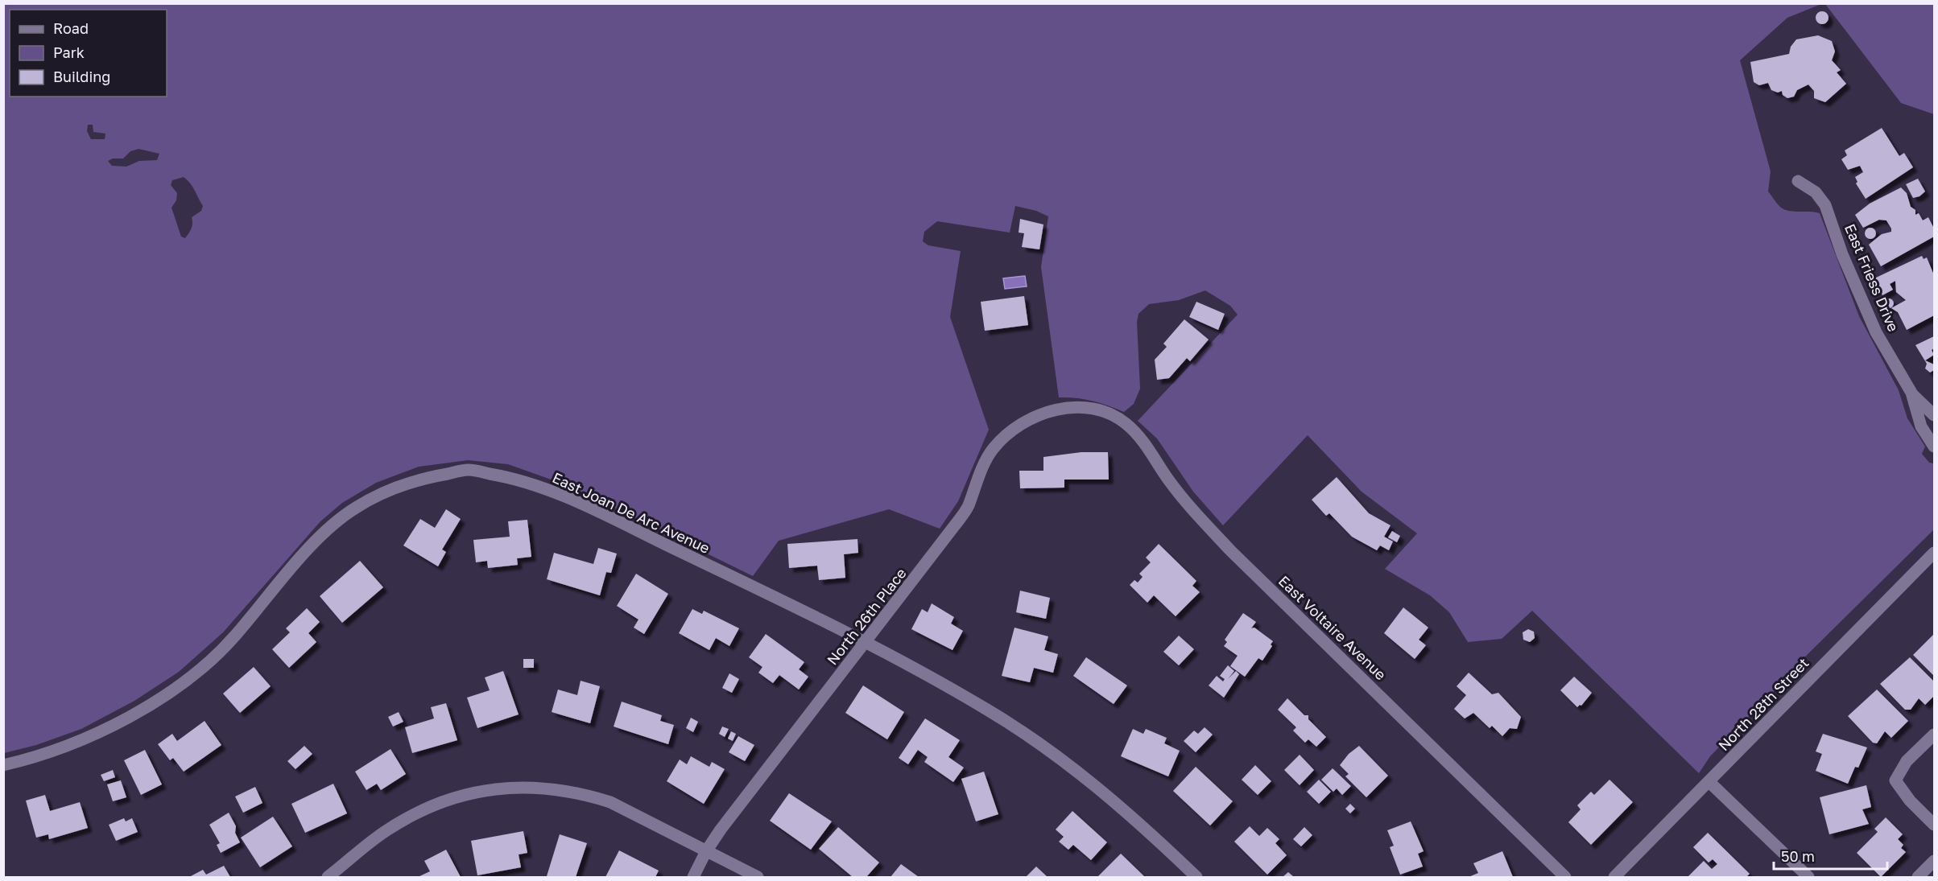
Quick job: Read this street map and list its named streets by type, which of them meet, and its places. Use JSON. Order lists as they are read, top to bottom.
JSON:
{
  "streets": {
    "street": [
      "East Friess Drive",
      "East Joan De Arc Avenue",
      "North 26th Place",
      "East Voltaire Avenue",
      "North 28th Street"
    ]
  },
  "crossings": [
    ["East Joan De Arc Avenue", "North 26th Place"],
    ["North 26th Place", "East Voltaire Avenue"]
  ],
  "legend": ["Road", "Park", "Building"],
  "scale_bar": "50 m"
}
